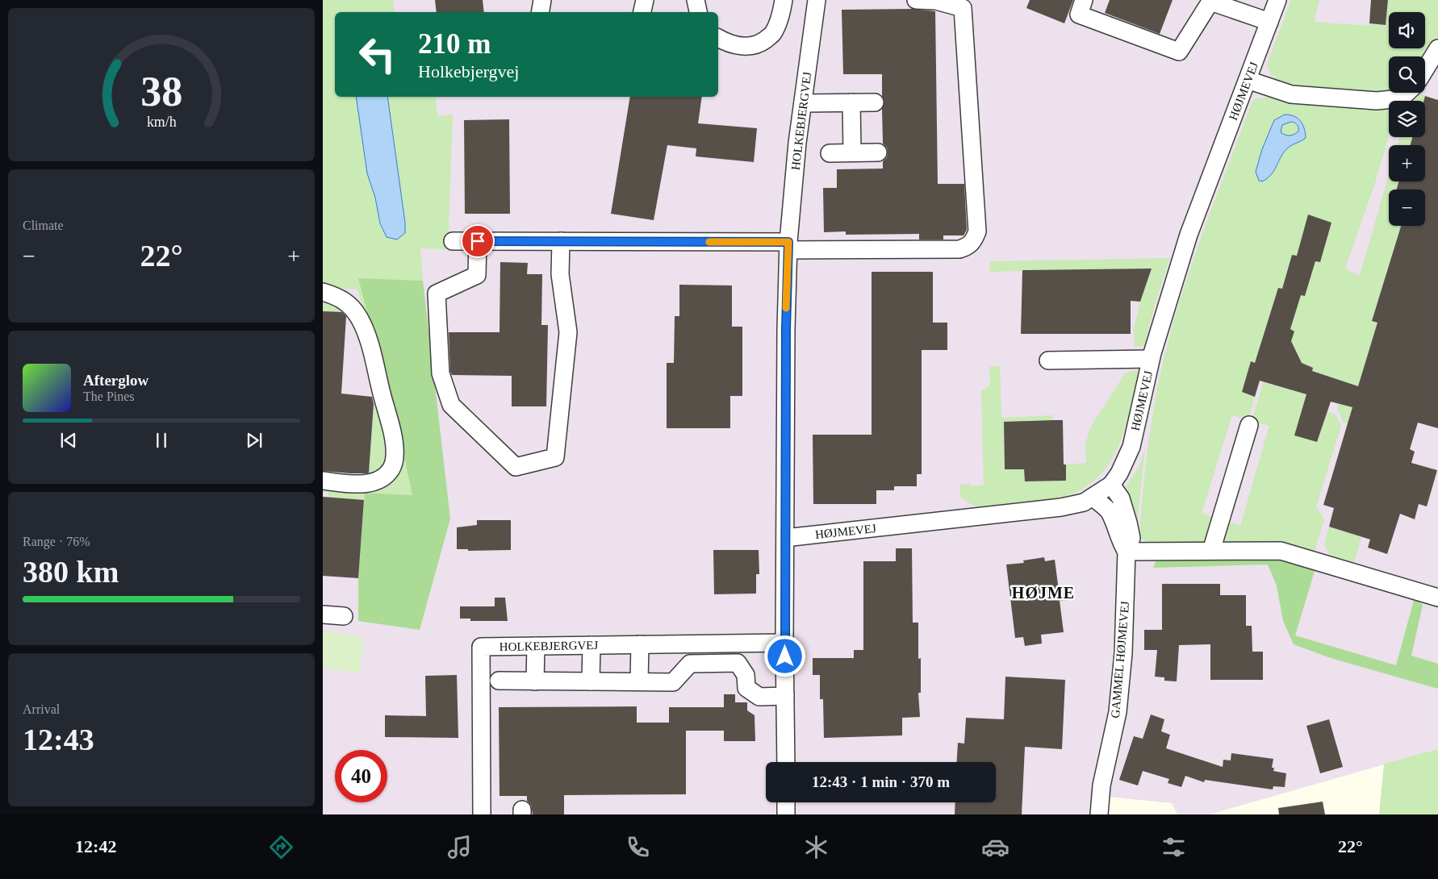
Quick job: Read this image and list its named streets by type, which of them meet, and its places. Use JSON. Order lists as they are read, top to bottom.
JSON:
{
  "streets": {
    "street": ["HØJMEVEJ", "HOLKEBJERGVEJ", "GAMMEL HØJMEVEJ"]
  },
  "crossings": [
    ["HØJMEVEJ", "HOLKEBJERGVEJ"],
    ["HØJMEVEJ", "GAMMEL HØJMEVEJ"]
  ],
  "districts": ["HØJME"],
  "page": {
    "map_buttons": ["+", "−"],
    "turn": ["210 m", "Holkebjergvej"],
    "tile": [
      "Climate",
      ["Range · 76%", "380 km"],
      ["Arrival", "12:43"]
    ],
    "heat": ["−", "22°", "+"],
    "song": ["Afterglow", "The Pines"],
    "limit": "40",
    "trip": "12:43 · 1 min · 370 m",
    "tabs": ["12:42", "22°"],
    "gauge": ["38", "km/h"]
  }
}
